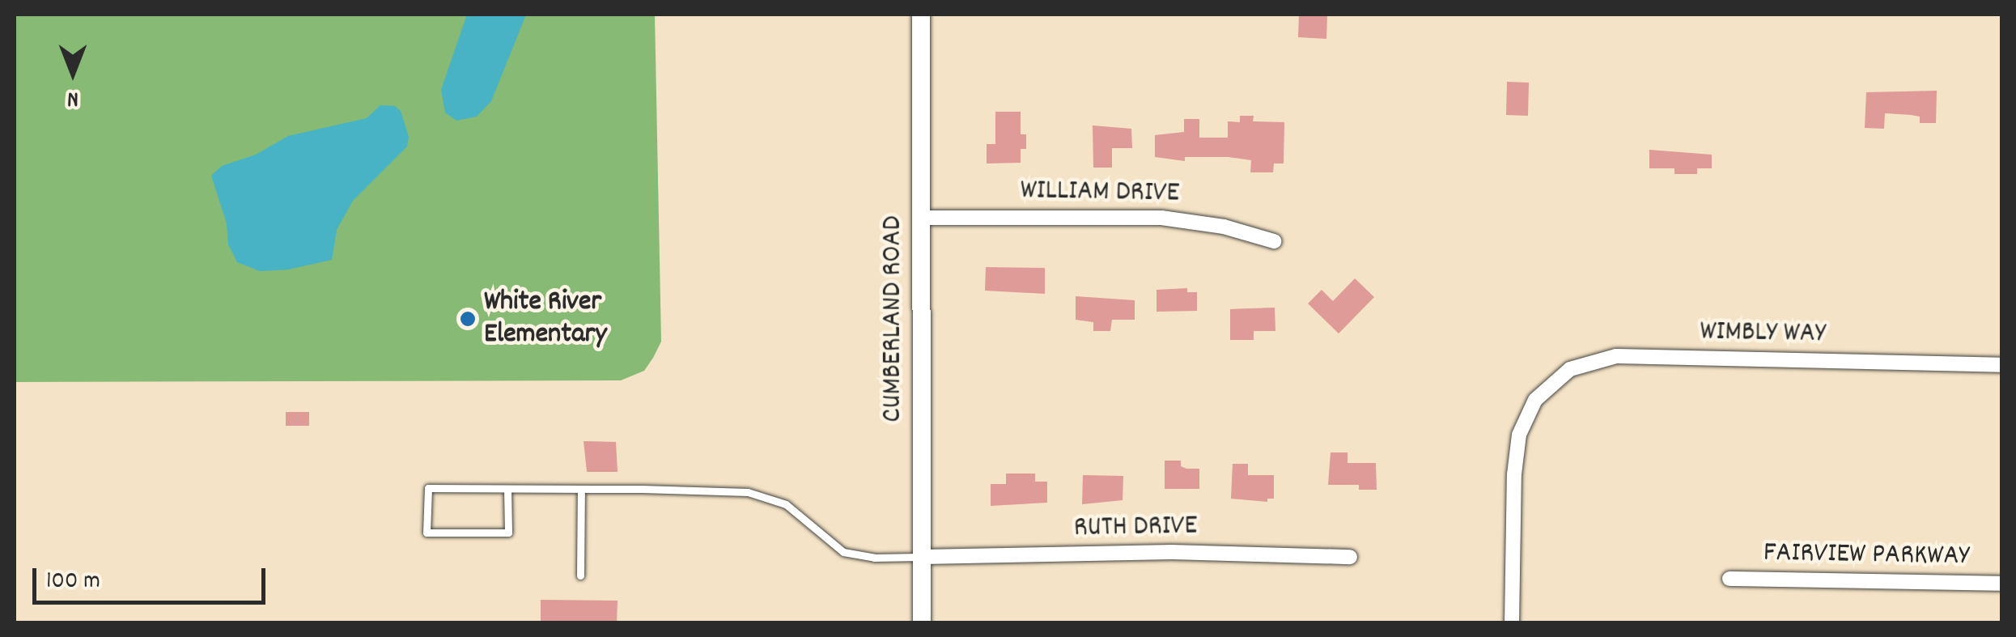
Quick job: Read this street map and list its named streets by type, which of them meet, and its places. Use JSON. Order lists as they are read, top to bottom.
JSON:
{
  "streets": {
    "street": [
      "WILLIAM DRIVE",
      "CUMBERLAND ROAD",
      "WIMBLY WAY",
      "RUTH DRIVE",
      "FAIRVIEW PARKWAY"
    ]
  },
  "crossings": [
    ["WILLIAM DRIVE", "CUMBERLAND ROAD"],
    ["CUMBERLAND ROAD", "RUTH DRIVE"]
  ],
  "places": ["White River Elementary"],
  "scale_bar": "100 m",
  "north": "bottom"
}
